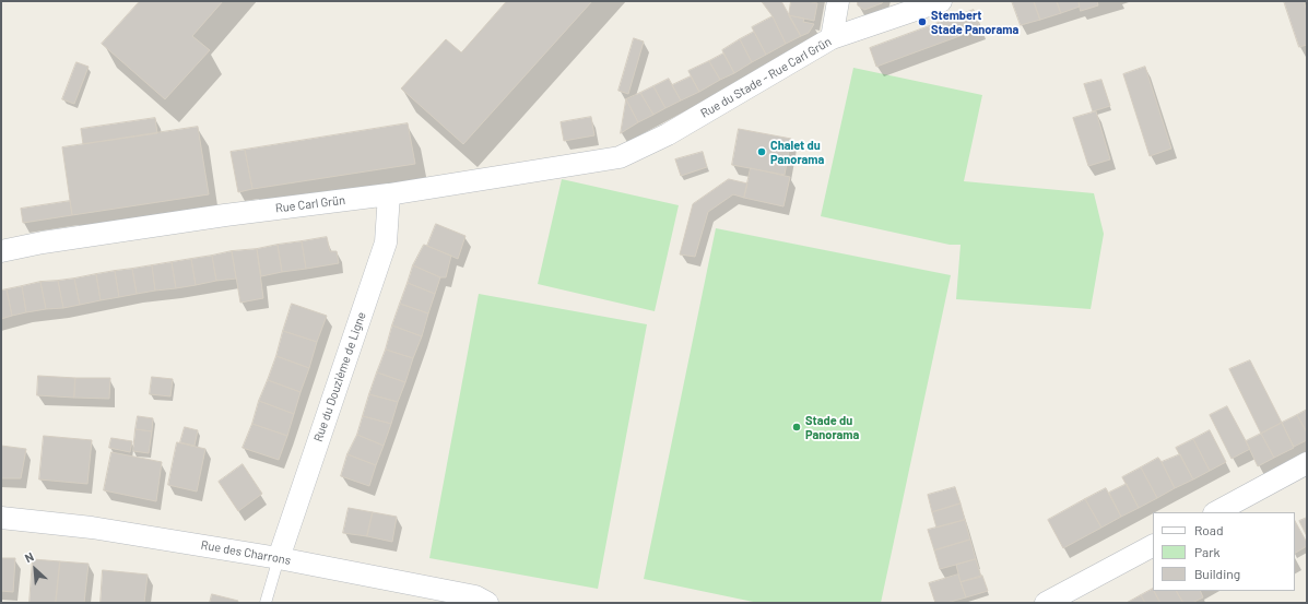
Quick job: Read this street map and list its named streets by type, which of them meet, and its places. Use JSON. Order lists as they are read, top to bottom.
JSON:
{
  "streets": {
    "street": [
      "Rue du Stade - Rue Carl Grün",
      "Rue Carl Grün",
      "Rue du Douzième de Ligne",
      "Rue des Charrons"
    ]
  },
  "crossings": [
    ["Rue du Stade - Rue Carl Grün", "Rue Carl Grün"],
    ["Rue Carl Grün", "Rue du Douzième de Ligne"],
    ["Rue du Douzième de Ligne", "Rue des Charrons"]
  ],
  "places": ["Stembert Stade Panorama", "Chalet du Panorama", "Stade du Panorama"],
  "legend": ["Road", "Park", "Building"],
  "north": "top left"
}
